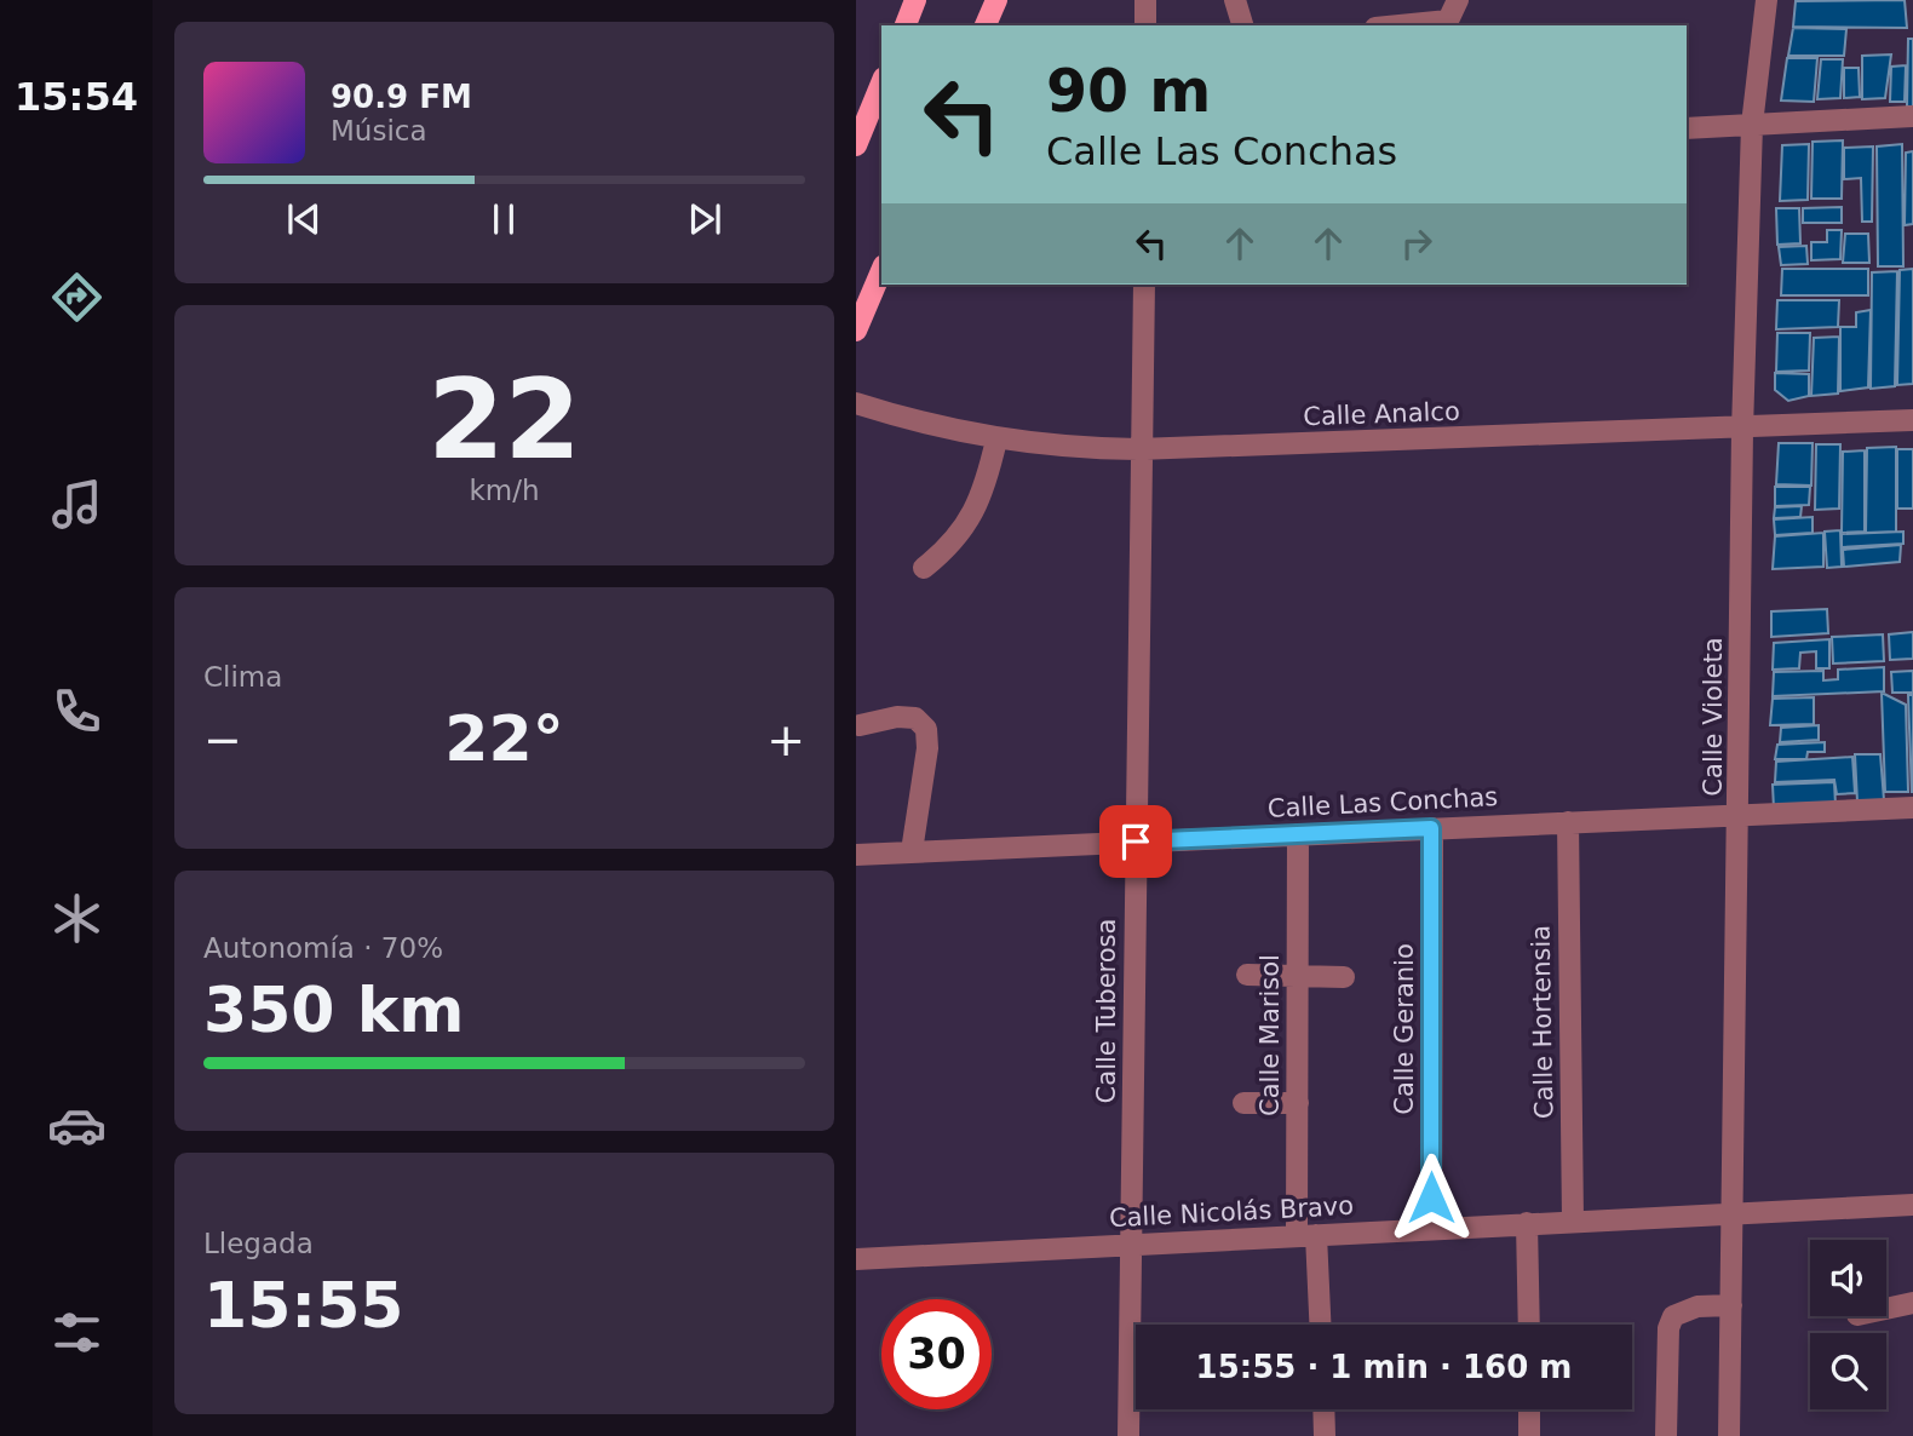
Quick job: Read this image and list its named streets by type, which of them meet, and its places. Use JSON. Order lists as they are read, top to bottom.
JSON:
{
  "streets": {
    "street": [
      "Calle Analco",
      "Calle Violeta",
      "Calle Las Conchas",
      "Calle Tuberosa",
      "Calle Hortensia",
      "Calle Geranio",
      "Calle Marisol",
      "Calle Nicolás Bravo"
    ]
  },
  "crossings": [
    ["Calle Analco", "Calle Violeta"],
    ["Calle Analco", "Calle Tuberosa"],
    ["Calle Violeta", "Calle Las Conchas"],
    ["Calle Violeta", "Calle Nicolás Bravo"],
    ["Calle Las Conchas", "Calle Tuberosa"],
    ["Calle Las Conchas", "Calle Hortensia"],
    ["Calle Las Conchas", "Calle Geranio"],
    ["Calle Las Conchas", "Calle Marisol"],
    ["Calle Tuberosa", "Calle Nicolás Bravo"],
    ["Calle Hortensia", "Calle Nicolás Bravo"],
    ["Calle Geranio", "Calle Nicolás Bravo"],
    ["Calle Marisol", "Calle Nicolás Bravo"]
  ],
  "page": {
    "tabs": "15:54",
    "turn": ["90 m", "Calle Las Conchas"],
    "song": ["90.9 FM", "Música"],
    "tile": [
      ["22", "km/h"],
      "Clima",
      ["Autonomía · 70%", "350 km"],
      ["Llegada", "15:55"]
    ],
    "heat": ["−", "22°", "+"],
    "limit": "30",
    "trip": "15:55 · 1 min · 160 m"
  }
}
